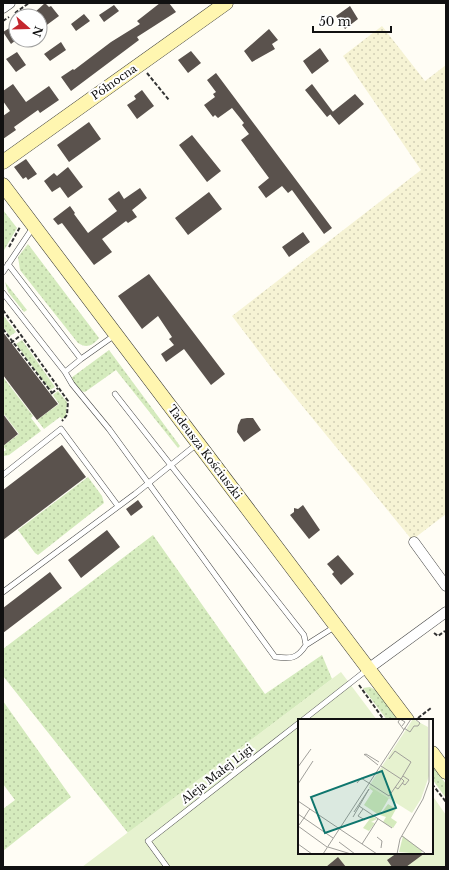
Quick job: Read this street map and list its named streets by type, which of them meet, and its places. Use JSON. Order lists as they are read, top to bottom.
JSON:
{
  "streets": {
    "street": ["Północna", "Tadeusza Kościuszki"],
    "lane": ["Aleja Małej Ligi"]
  },
  "scale_bar": "50 m",
  "north": "right"
}
